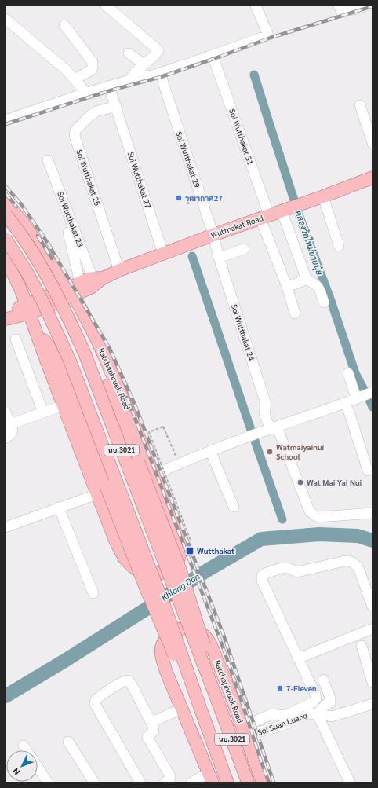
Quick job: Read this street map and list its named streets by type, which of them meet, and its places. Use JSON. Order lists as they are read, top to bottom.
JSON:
{
  "streets": {
    "main road": ["Wutthakat Road", "Ratchaphruek Road", "นบ.3021"],
    "street": [
      "Soi Wutthakat 31",
      "Soi Wutthakat 29",
      "Soi Wutthakat 25",
      "Soi Wutthakat 27",
      "Soi Wutthakat 23",
      "Soi Wutthakat 24",
      "Soi Suan Luang"
    ]
  },
  "crossings": [
    ["Soi Wutthakat 31", "Wutthakat Road"],
    ["Soi Wutthakat 29", "Wutthakat Road"],
    ["Soi Wutthakat 29", "Soi Wutthakat 24"],
    ["Soi Wutthakat 25", "Soi Wutthakat 27"],
    ["Soi Wutthakat 25", "Wutthakat Road"],
    ["Soi Wutthakat 27", "Wutthakat Road"],
    ["Soi Wutthakat 23", "Wutthakat Road"],
    ["Wutthakat Road", "Soi Wutthakat 24"],
    ["Wutthakat Road", "Ratchaphruek Road"],
    ["Ratchaphruek Road", "Soi Suan Luang"]
  ],
  "water": ["คลองวัดใหม่ยายนุ้ย", "Khlong Dan"],
  "places": {
    "other": [
      "วุฒากาศ27",
      "Watmaiyainui School",
      "Wat Mai Yai Nui",
      "7-Eleven"
    ],
    "transit": ["Wutthakat"]
  },
  "north": "bottom left"
}
